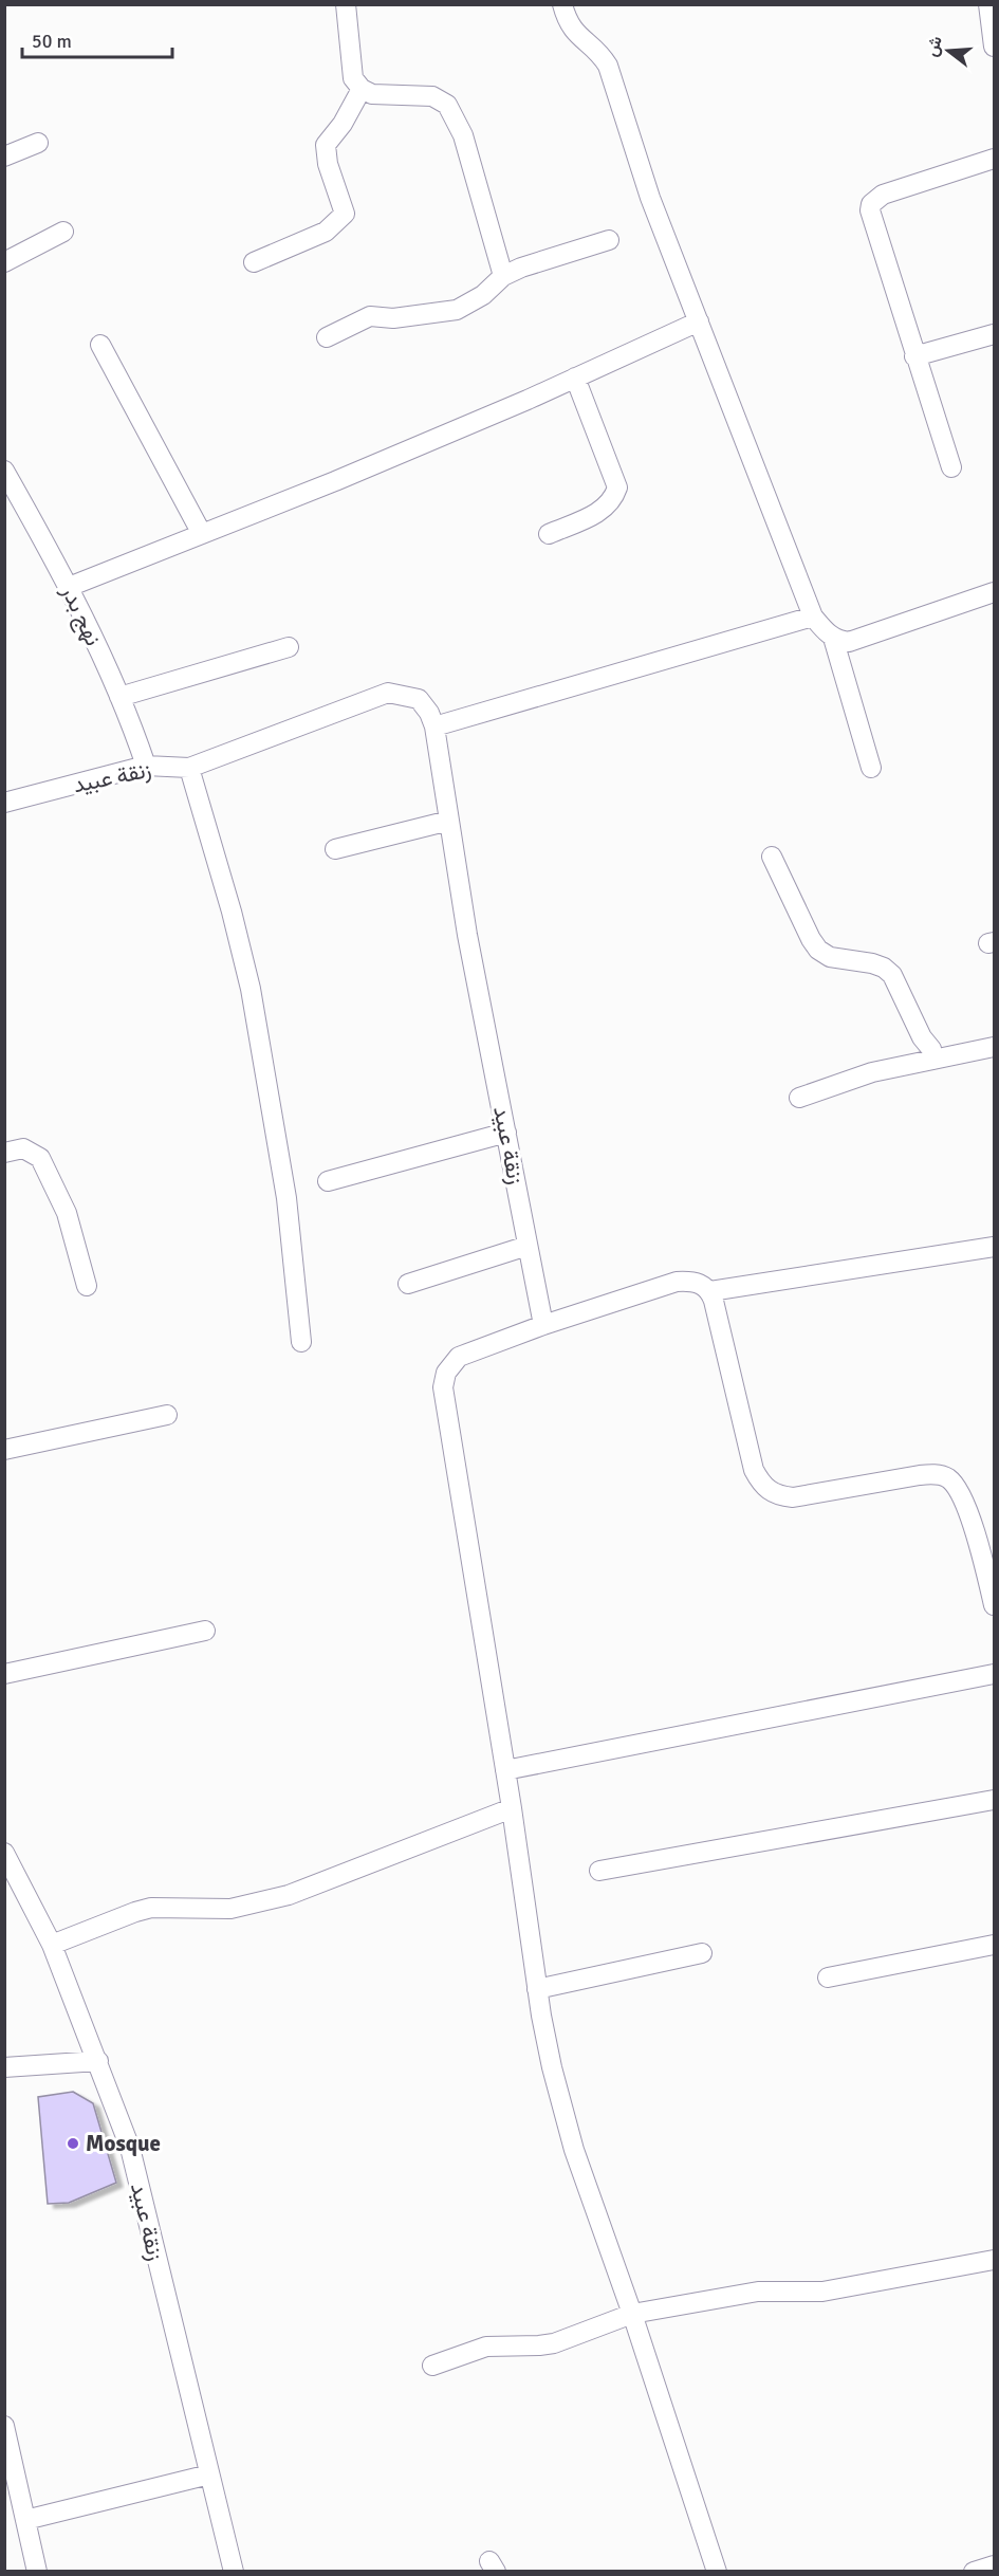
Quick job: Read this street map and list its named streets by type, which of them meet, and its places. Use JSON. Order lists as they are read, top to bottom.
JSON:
{
  "streets": {
    "street": ["نهج بدر", "زنقة عبيد"]
  },
  "crossings": [
    ["نهج بدر", "زنقة عبيد"]
  ],
  "places": ["Mosque"],
  "scale_bar": "50 m",
  "north": "left"
}
